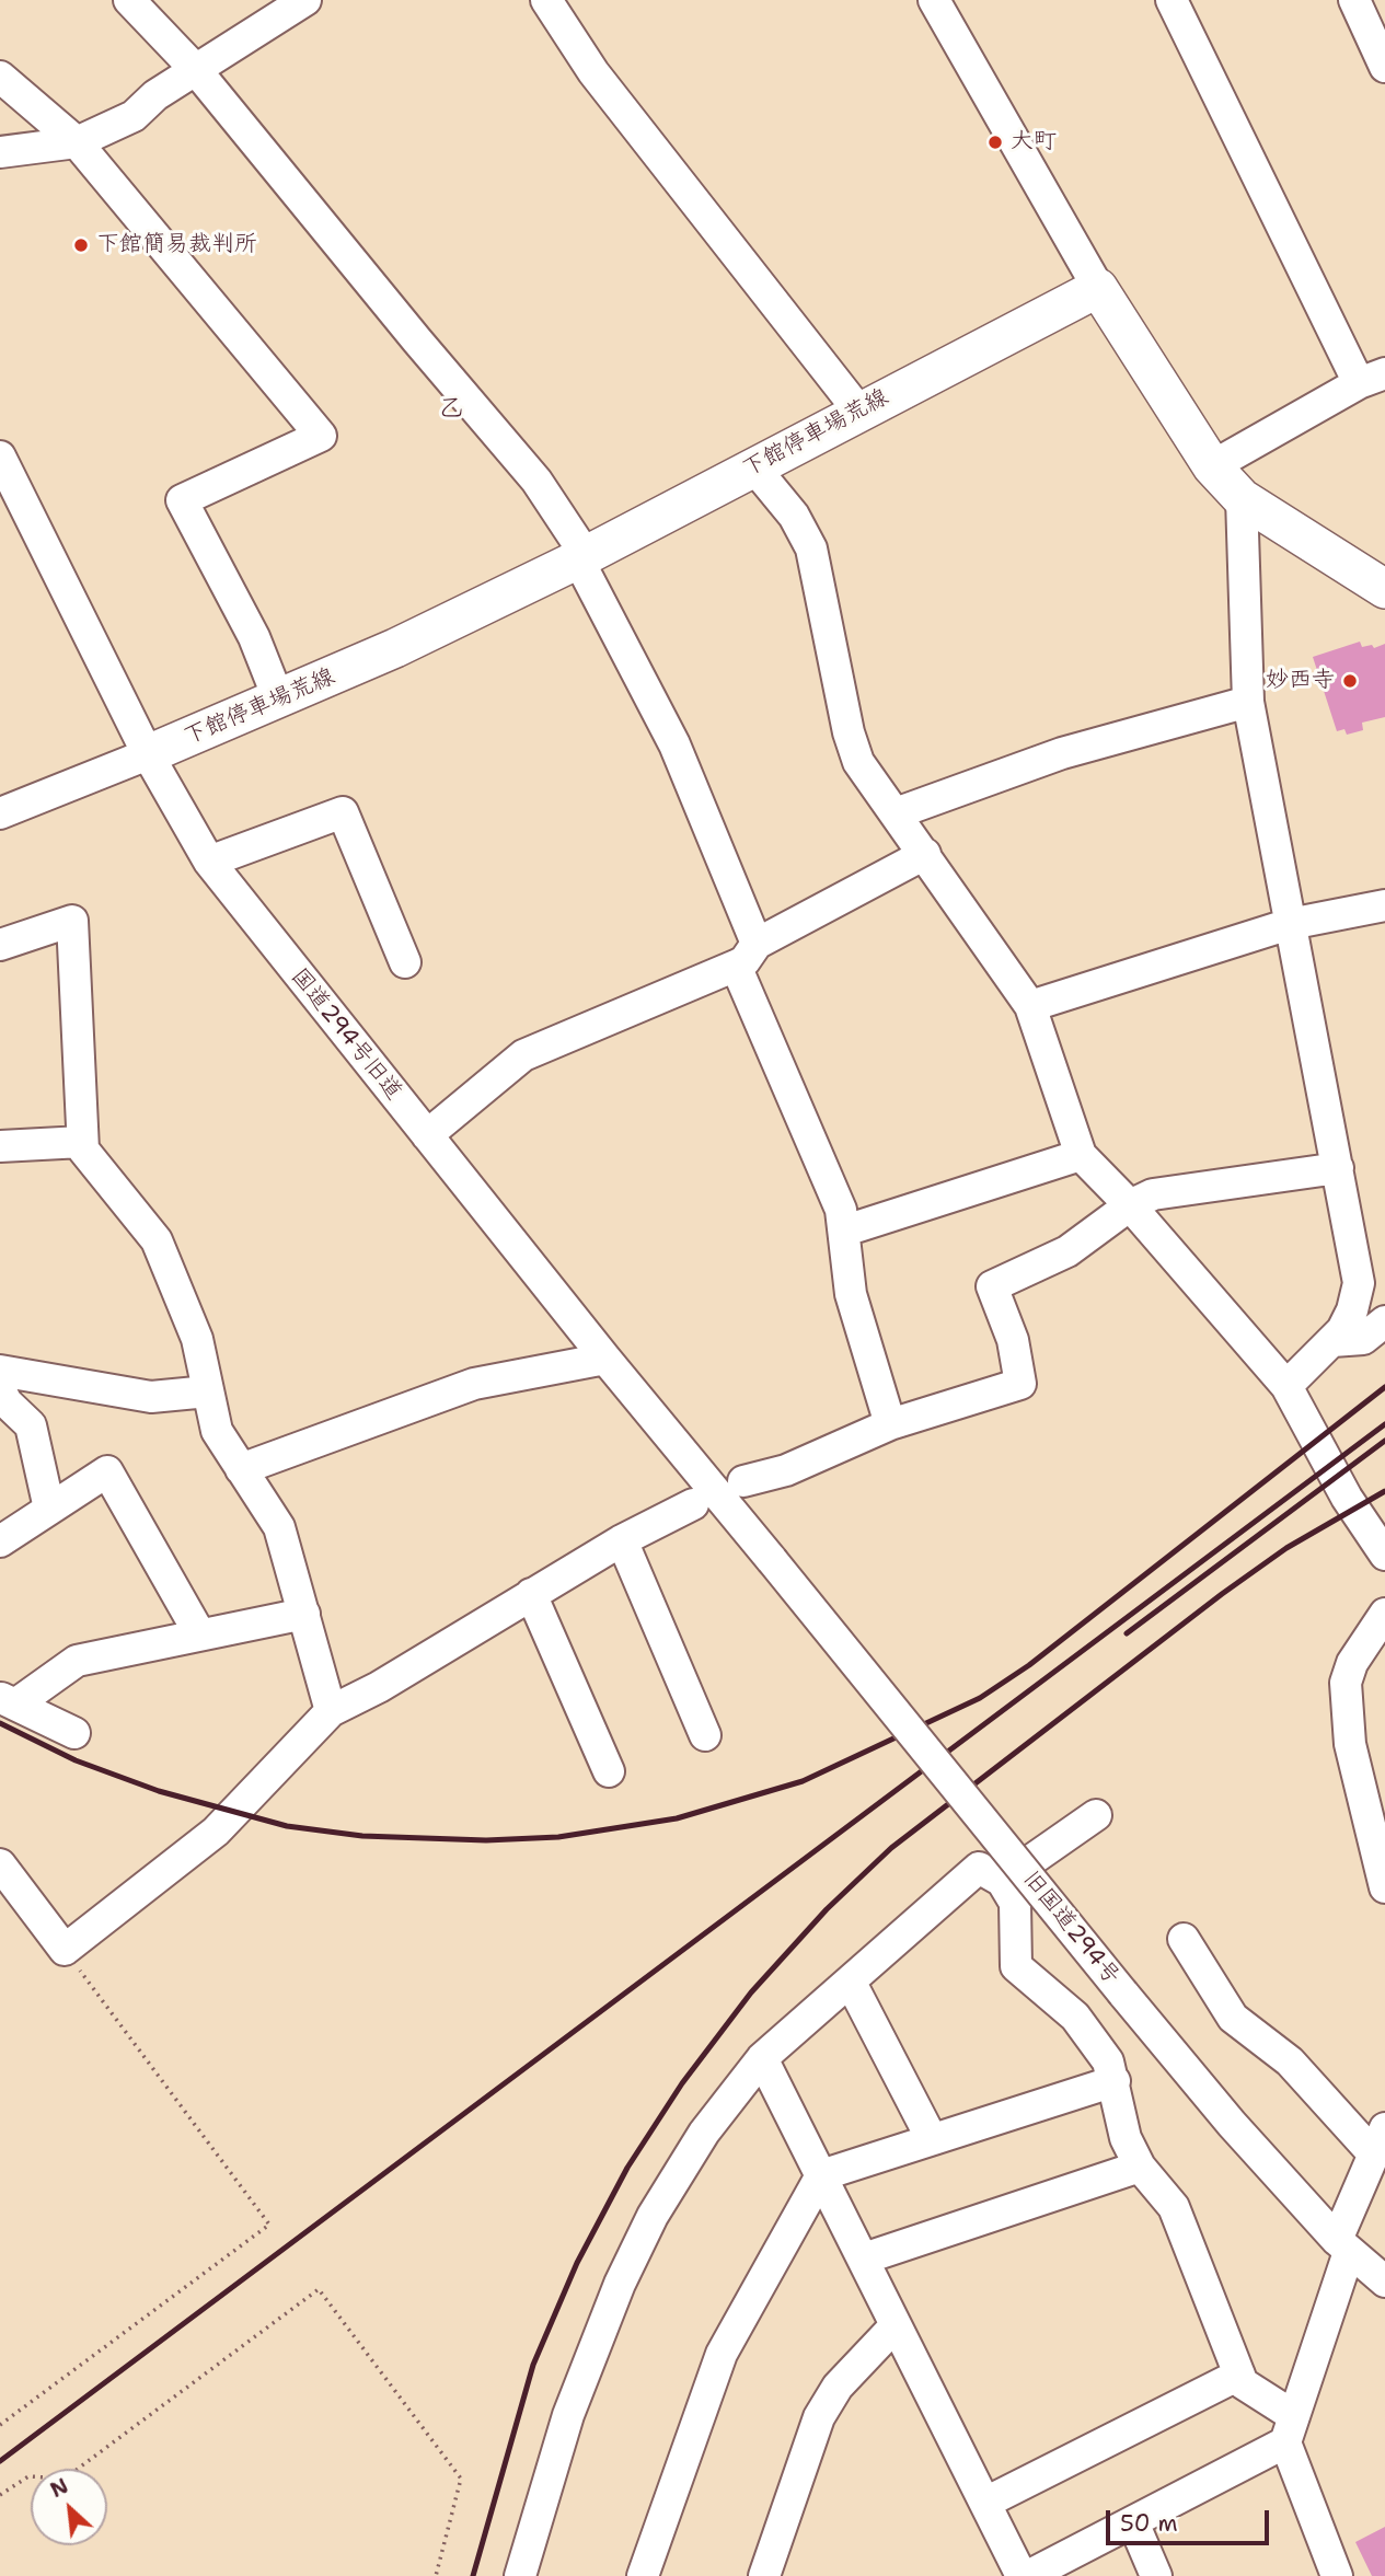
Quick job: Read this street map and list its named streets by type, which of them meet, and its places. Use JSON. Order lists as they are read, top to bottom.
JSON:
{
  "streets": {
    "main road": ["下館停車場荒線"],
    "street": ["国道294号旧道", "旧国道294号"]
  },
  "crossings": [
    ["下館停車場荒線", "国道294号旧道"],
    ["国道294号旧道", "旧国道294号"]
  ],
  "districts": ["乙"],
  "places": ["大町", "下館簡易裁判所", "妙西寺"],
  "scale_bar": "50 m",
  "north": "top left"
}
